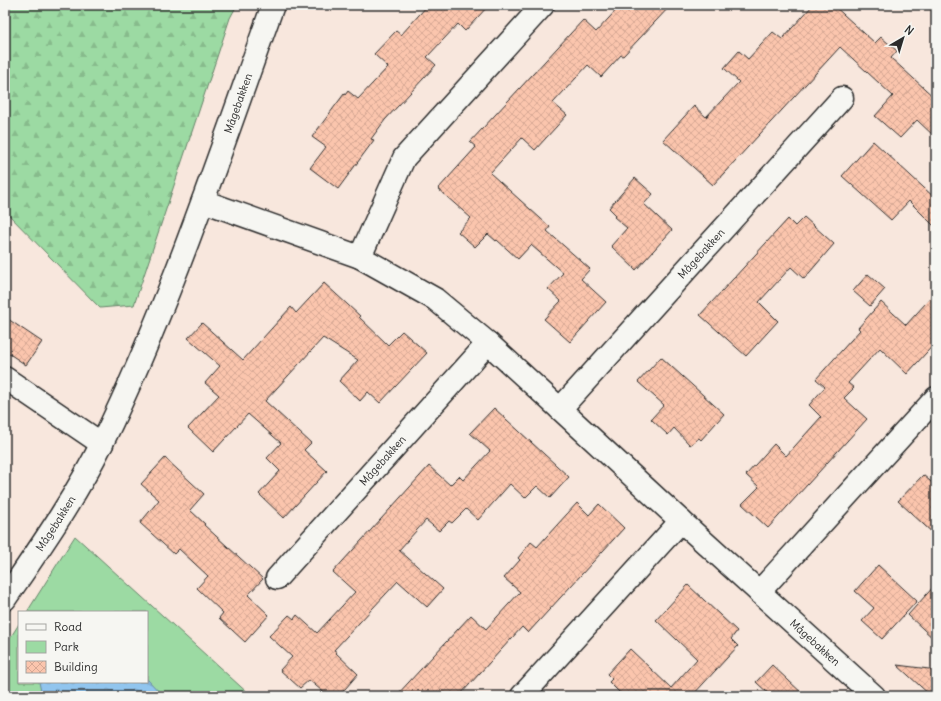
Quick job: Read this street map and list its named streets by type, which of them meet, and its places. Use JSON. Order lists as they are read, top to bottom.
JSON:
{
  "streets": {
    "street": ["Mågebakken"]
  },
  "legend": ["Road", "Park", "Building"],
  "north": "top right"
}
